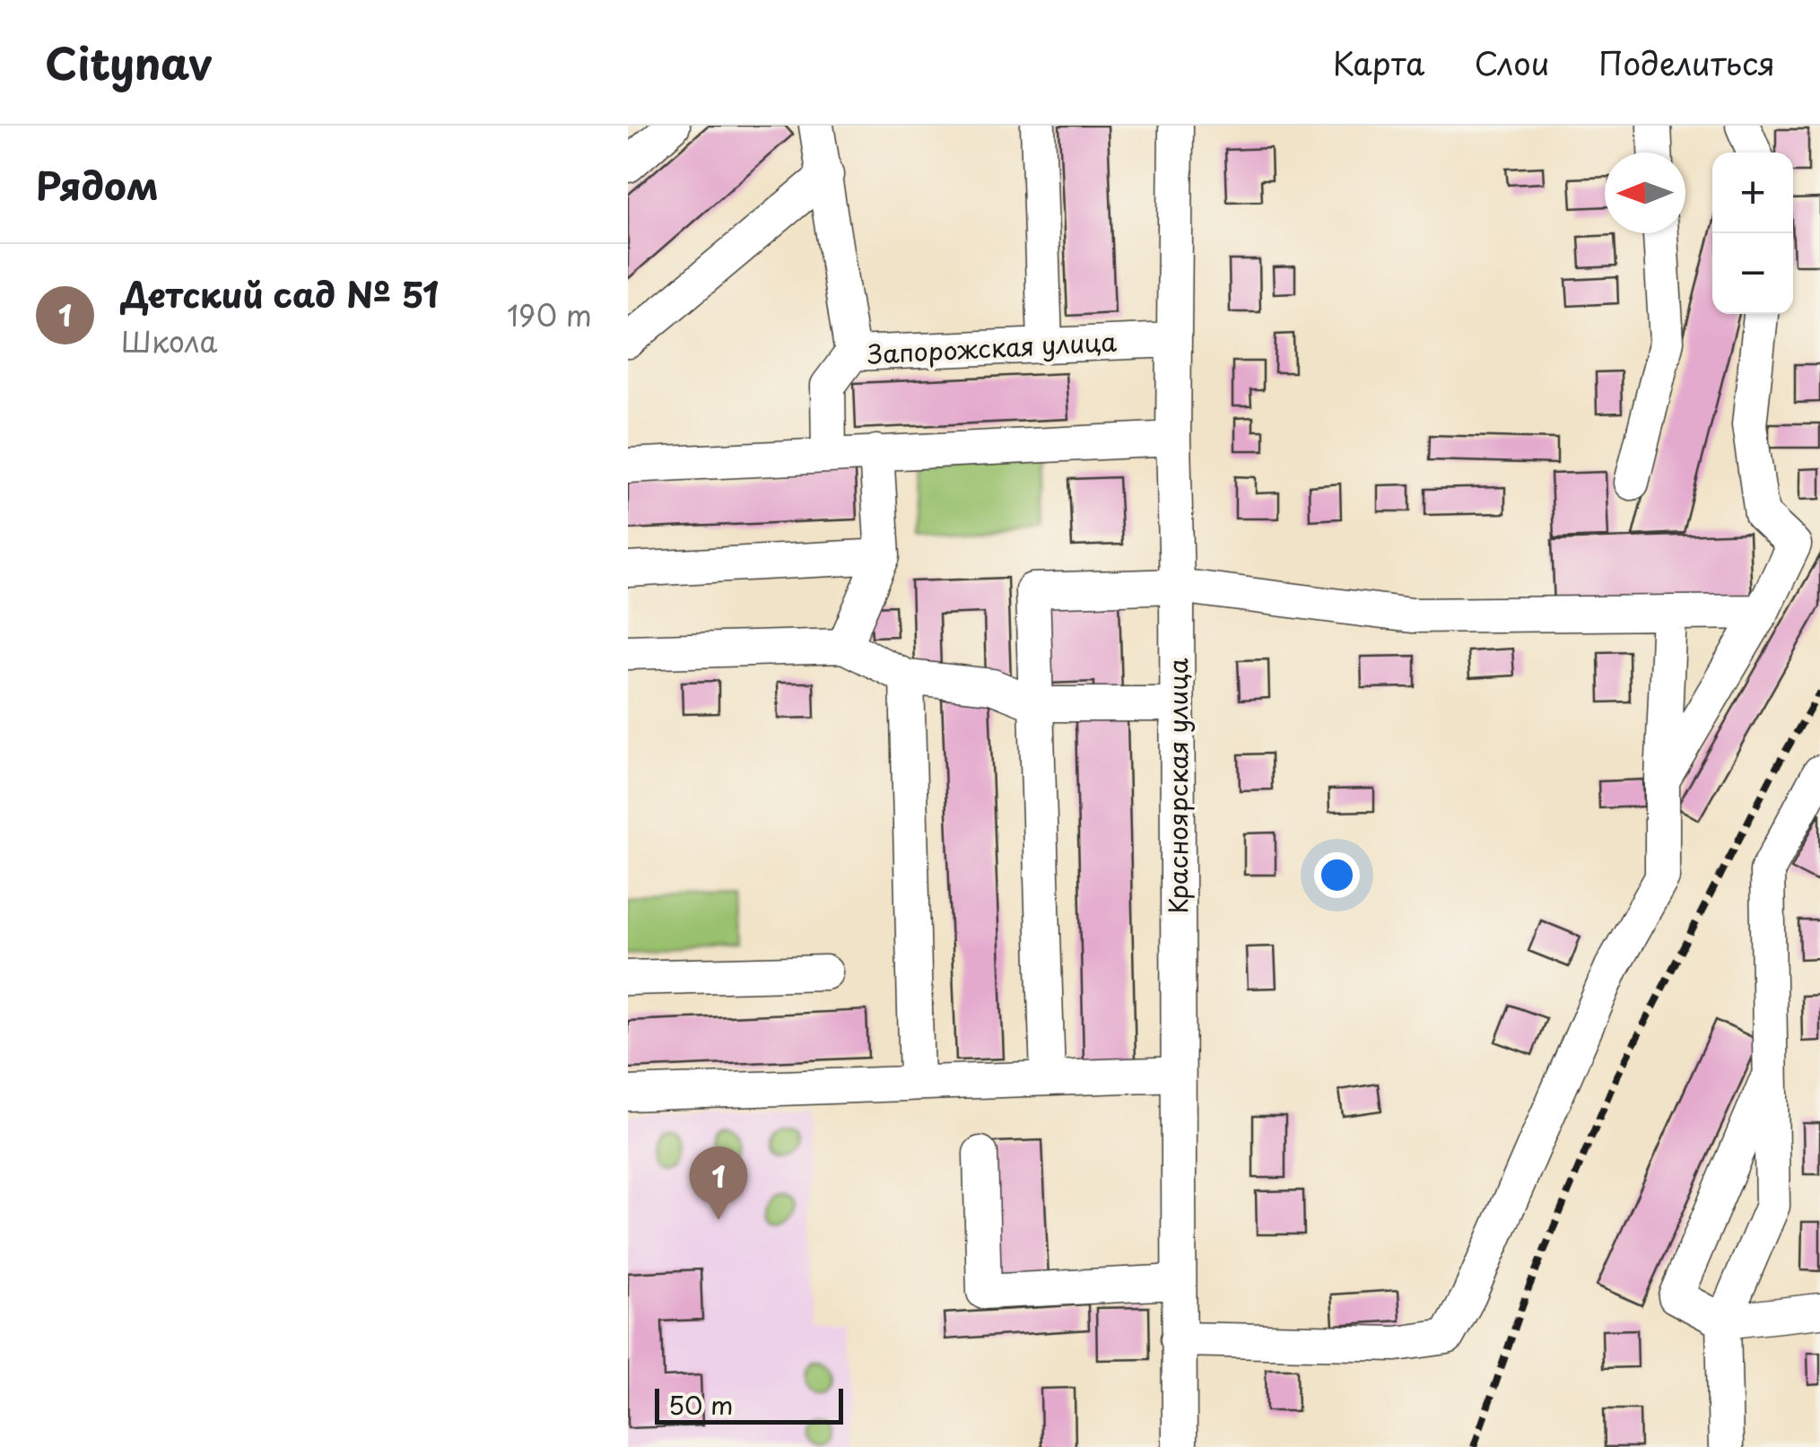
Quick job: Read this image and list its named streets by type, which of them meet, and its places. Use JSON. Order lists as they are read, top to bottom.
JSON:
{
  "streets": {
    "street": ["Запорожская улица", "Красноярская улица"]
  },
  "crossings": [
    ["Запорожская улица", "Красноярская улица"]
  ],
  "scale_bar": "50 m",
  "north": "left",
  "page": {
    "header": "Citynav",
    "nav": ["Карта", "Слои", "Поделиться"],
    "heading": "Рядом",
    "map_buttons": ["+", "−"],
    "list": [
      {
        "mark": "1",
        "name": "Детский сад № 51",
        "note": "Школа",
        "value": "190 m"
      }
    ],
    "pins": "1",
    "scale": "50 m"
  }
}
